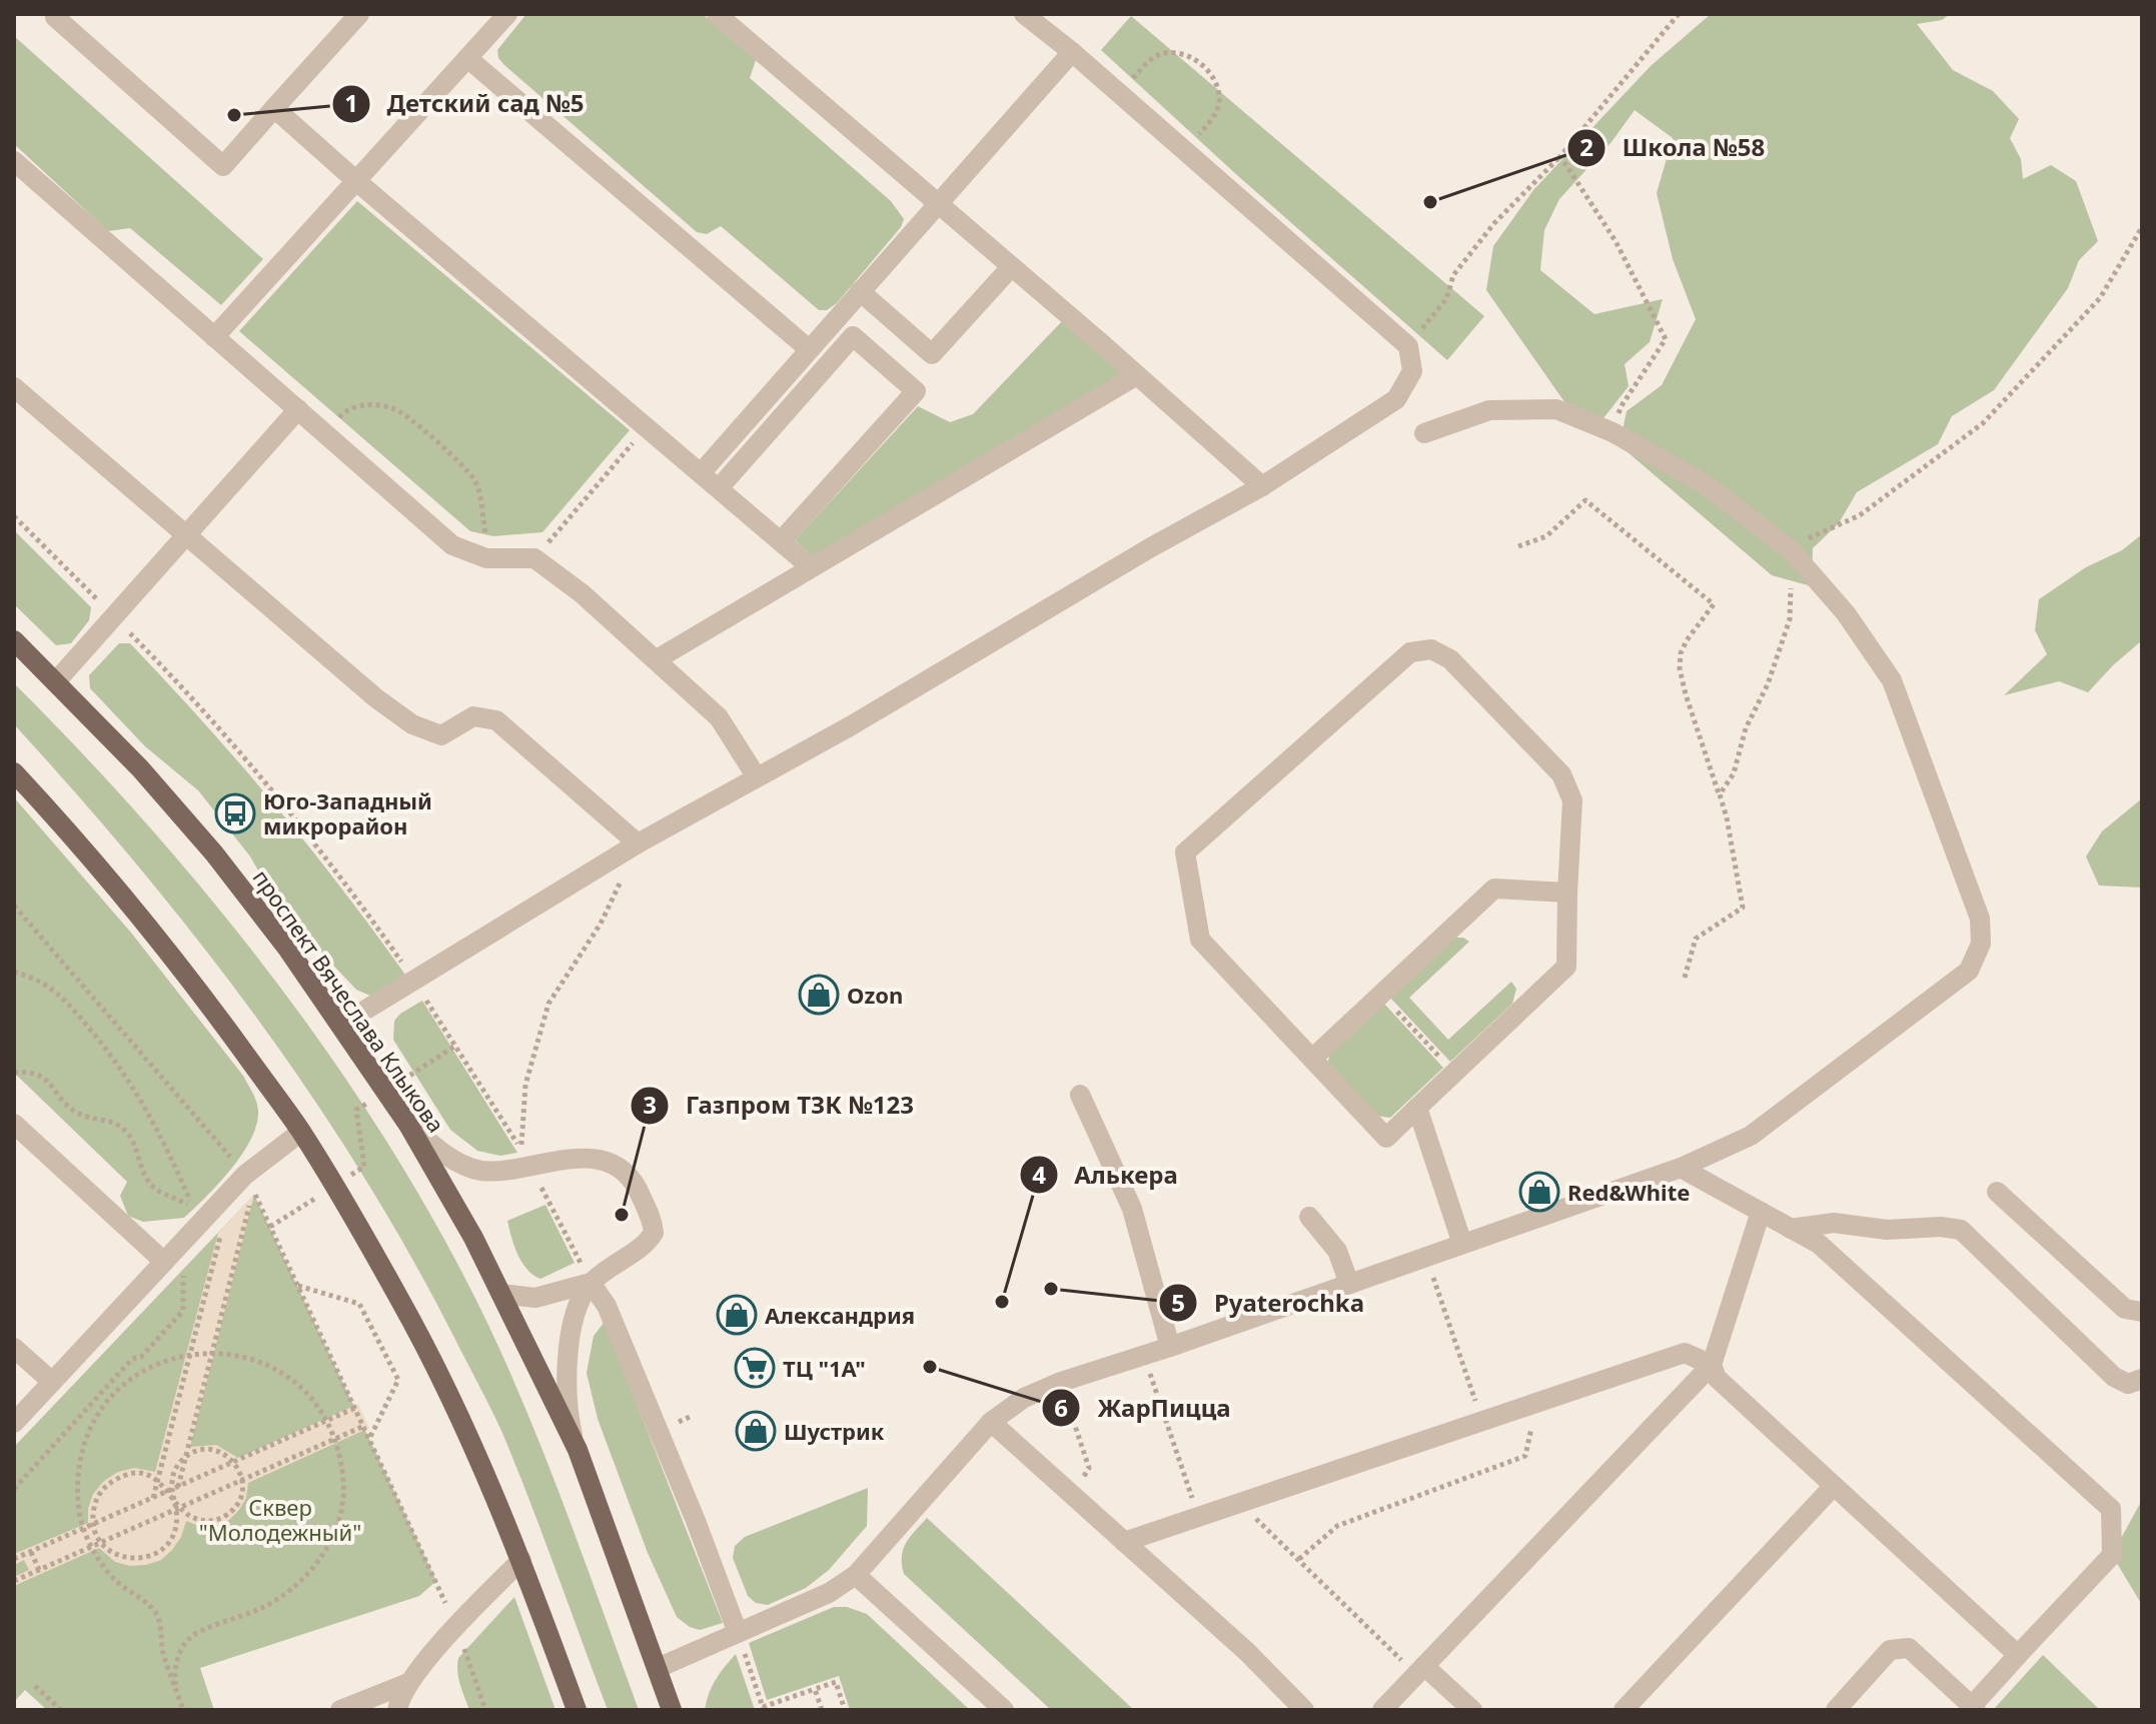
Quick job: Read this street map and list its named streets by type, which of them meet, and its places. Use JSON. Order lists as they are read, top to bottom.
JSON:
{
  "streets": {
    "main road": ["проспект Вячеслава Клыкова"]
  },
  "parks": ["Сквер \"Молодежный\""],
  "places": {
    "other": [
      "Детский сад №5",
      "Школа №58",
      "Газпром ТЗК №123",
      "Pyaterochka",
      "Алькера",
      "ЖарПицца"
    ],
    "bus stop": ["Юго-Западный микрорайон"],
    "shop": [
      "Ozon",
      "Red&White",
      "Александрия",
      "Шустрик"
    ],
    "supermarket": ["ТЦ \"1А\""]
  }
}
